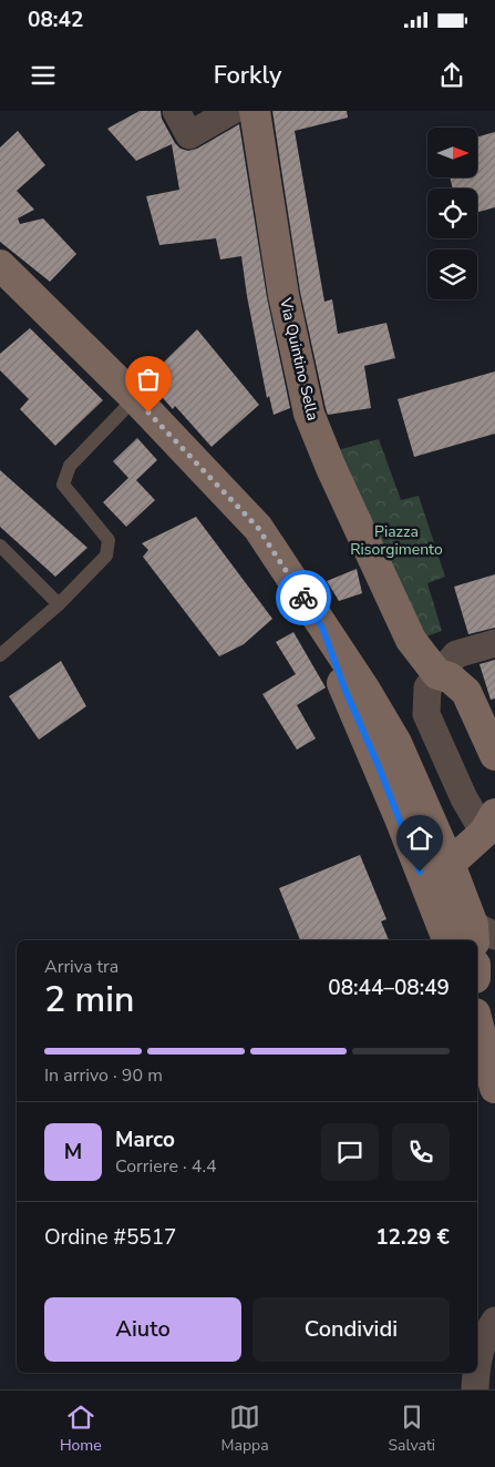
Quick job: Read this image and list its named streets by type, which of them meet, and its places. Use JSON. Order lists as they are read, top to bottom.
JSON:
{
  "streets": {
    "main road": ["Via Quintino Sella"]
  },
  "parks": ["Piazza Risorgimento"],
  "north": "right",
  "page": {
    "status": "08:42",
    "header": "Forkly",
    "heading": ["2 min", "Arriva tra", "08:44–08:49"],
    "panel": [
      "Marco",
      "Corriere · 4.4",
      "Ordine #5517",
      "12.29 €"
    ],
    "bar": "In arrivo · 90 m",
    "round": "M",
    "buttons": ["Aiuto", "Condividi"],
    "tabs": ["Home", "Mappa", "Salvati"]
  }
}
